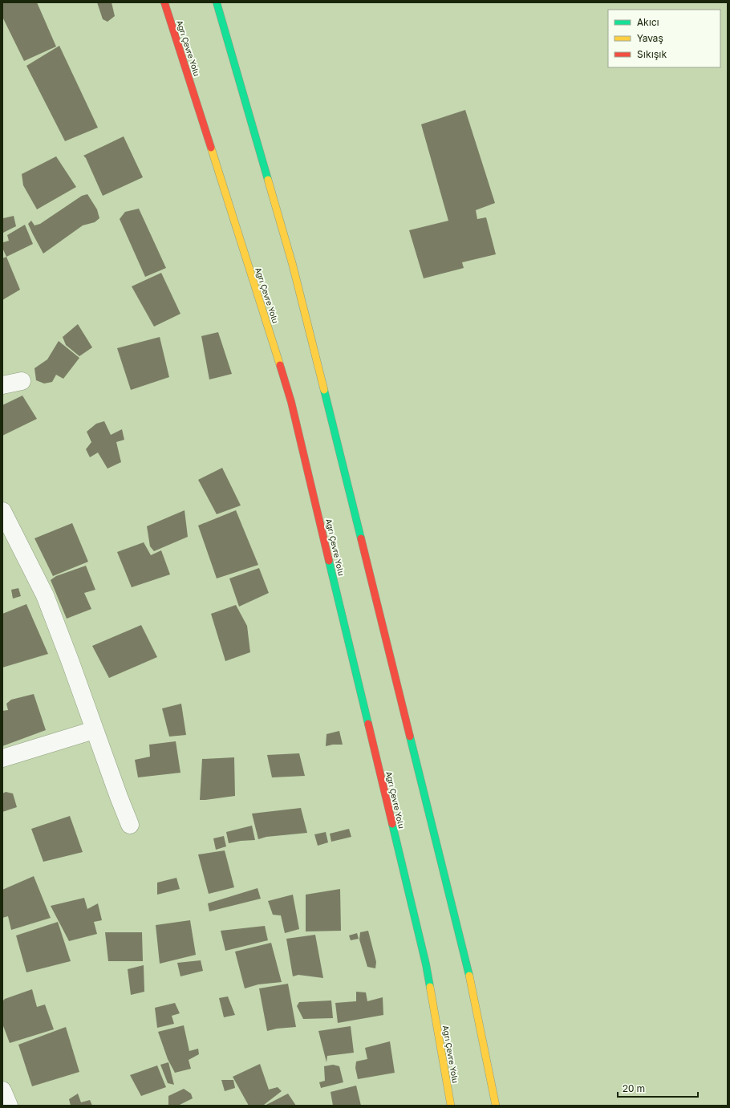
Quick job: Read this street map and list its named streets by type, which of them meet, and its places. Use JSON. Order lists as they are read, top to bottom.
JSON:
{
  "streets": {
    "highway": ["Ağrı Çevre Yolu"]
  },
  "legend": ["Akıcı", "Yavaş", "Sıkışık"],
  "scale_bar": "20 m"
}
